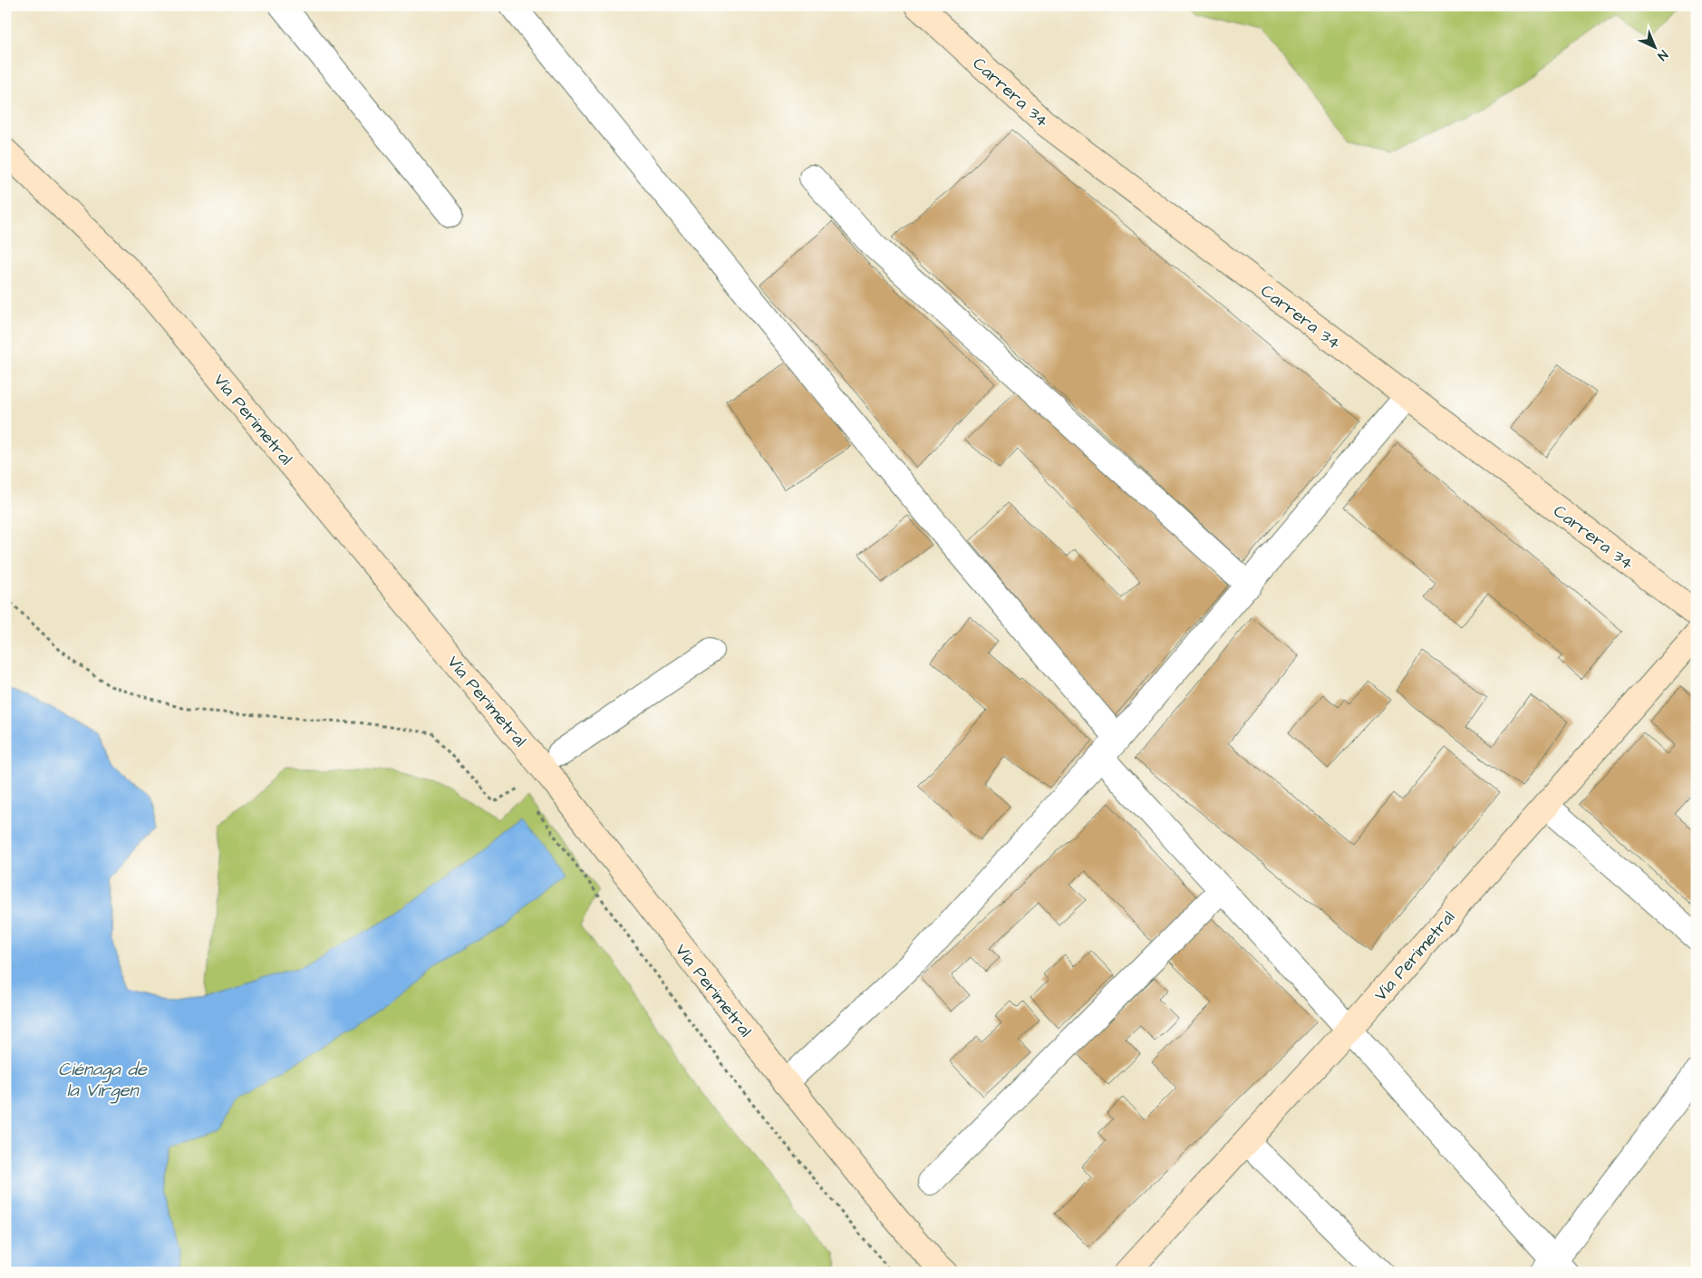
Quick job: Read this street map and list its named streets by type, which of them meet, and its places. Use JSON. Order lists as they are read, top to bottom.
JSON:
{
  "streets": {
    "street": ["Carrera 34", "Vía Perimetral"]
  },
  "water": ["Ciénaga de la Virgen"],
  "north": "bottom right"
}
